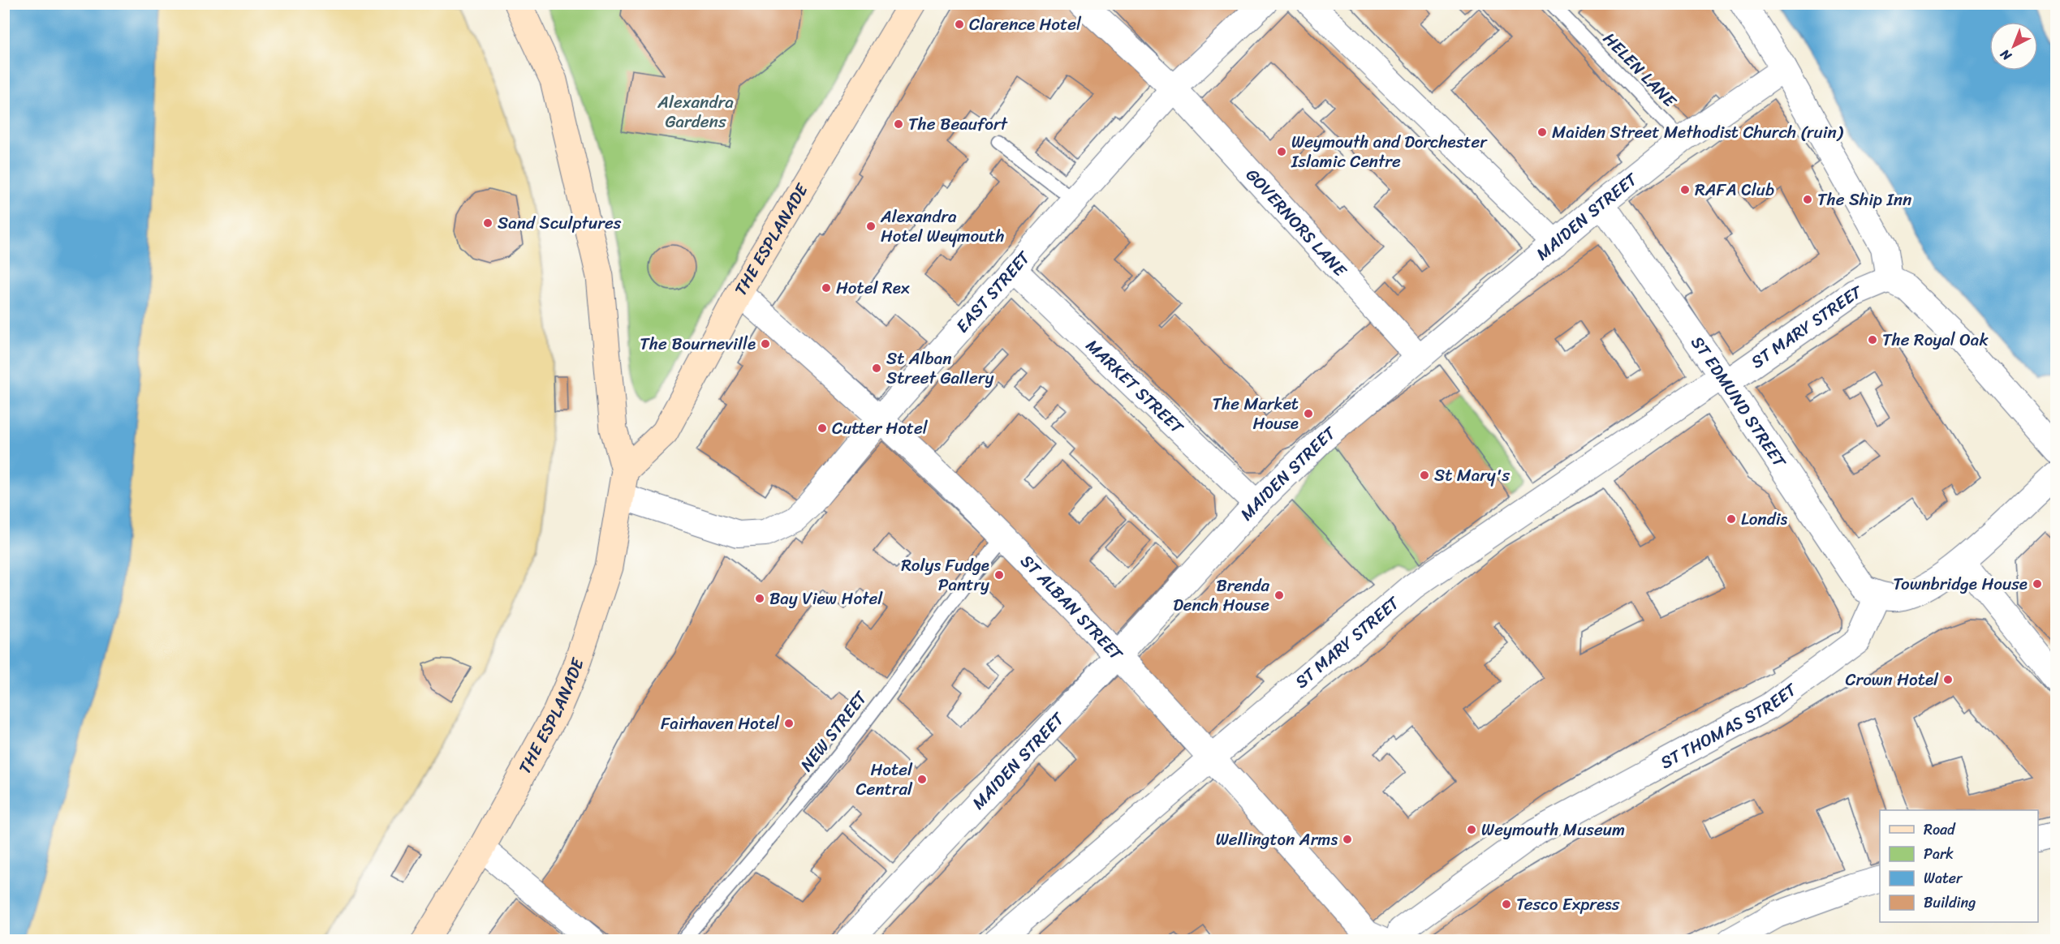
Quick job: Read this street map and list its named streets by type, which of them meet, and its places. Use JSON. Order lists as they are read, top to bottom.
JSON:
{
  "streets": {
    "street": [
      "MAIDEN STREET",
      "GOVERNORS LANE",
      "THE ESPLANADE",
      "EAST STREET",
      "ST MARY STREET",
      "MARKET STREET",
      "ST EDMUND STREET",
      "ST ALBAN STREET",
      "ST THOMAS STREET"
    ],
    "lane": ["HELEN LANE", "NEW STREET"]
  },
  "crossings": [
    ["HELEN LANE", "MAIDEN STREET"],
    ["MAIDEN STREET", "GOVERNORS LANE"],
    ["MAIDEN STREET", "MARKET STREET"],
    ["MAIDEN STREET", "ST EDMUND STREET"],
    ["MAIDEN STREET", "ST ALBAN STREET"],
    ["GOVERNORS LANE", "EAST STREET"],
    ["THE ESPLANADE", "EAST STREET"],
    ["THE ESPLANADE", "ST ALBAN STREET"],
    ["EAST STREET", "MARKET STREET"],
    ["EAST STREET", "ST ALBAN STREET"],
    ["ST MARY STREET", "ST EDMUND STREET"],
    ["ST MARY STREET", "ST ALBAN STREET"],
    ["ST EDMUND STREET", "ST THOMAS STREET"],
    ["ST ALBAN STREET", "NEW STREET"]
  ],
  "parks": ["Alexandra Gardens"],
  "places": [
    "Clarence Hotel",
    "The Beaufort",
    "Maiden Street Methodist Church (ruin)",
    "Weymouth and Dorchester Islamic Centre",
    "RAFA Club",
    "The Ship Inn",
    "Sand Sculptures",
    "Alexandra Hotel Weymouth",
    "Hotel Rex",
    "The Royal Oak",
    "The Bourneville",
    "St Alban Street Gallery",
    "The Market House",
    "Cutter Hotel",
    "St Mary's",
    "Londis",
    "Rolys Fudge Pantry",
    "Townbridge House",
    "Brenda Dench House",
    "Bay View Hotel",
    "Crown Hotel",
    "Fairhaven Hotel",
    "Hotel Central",
    "Weymouth Museum",
    "Wellington Arms",
    "Tesco Express"
  ],
  "legend": [
    "Road",
    "Park",
    "Water",
    "Building"
  ],
  "north": "bottom left"
}
